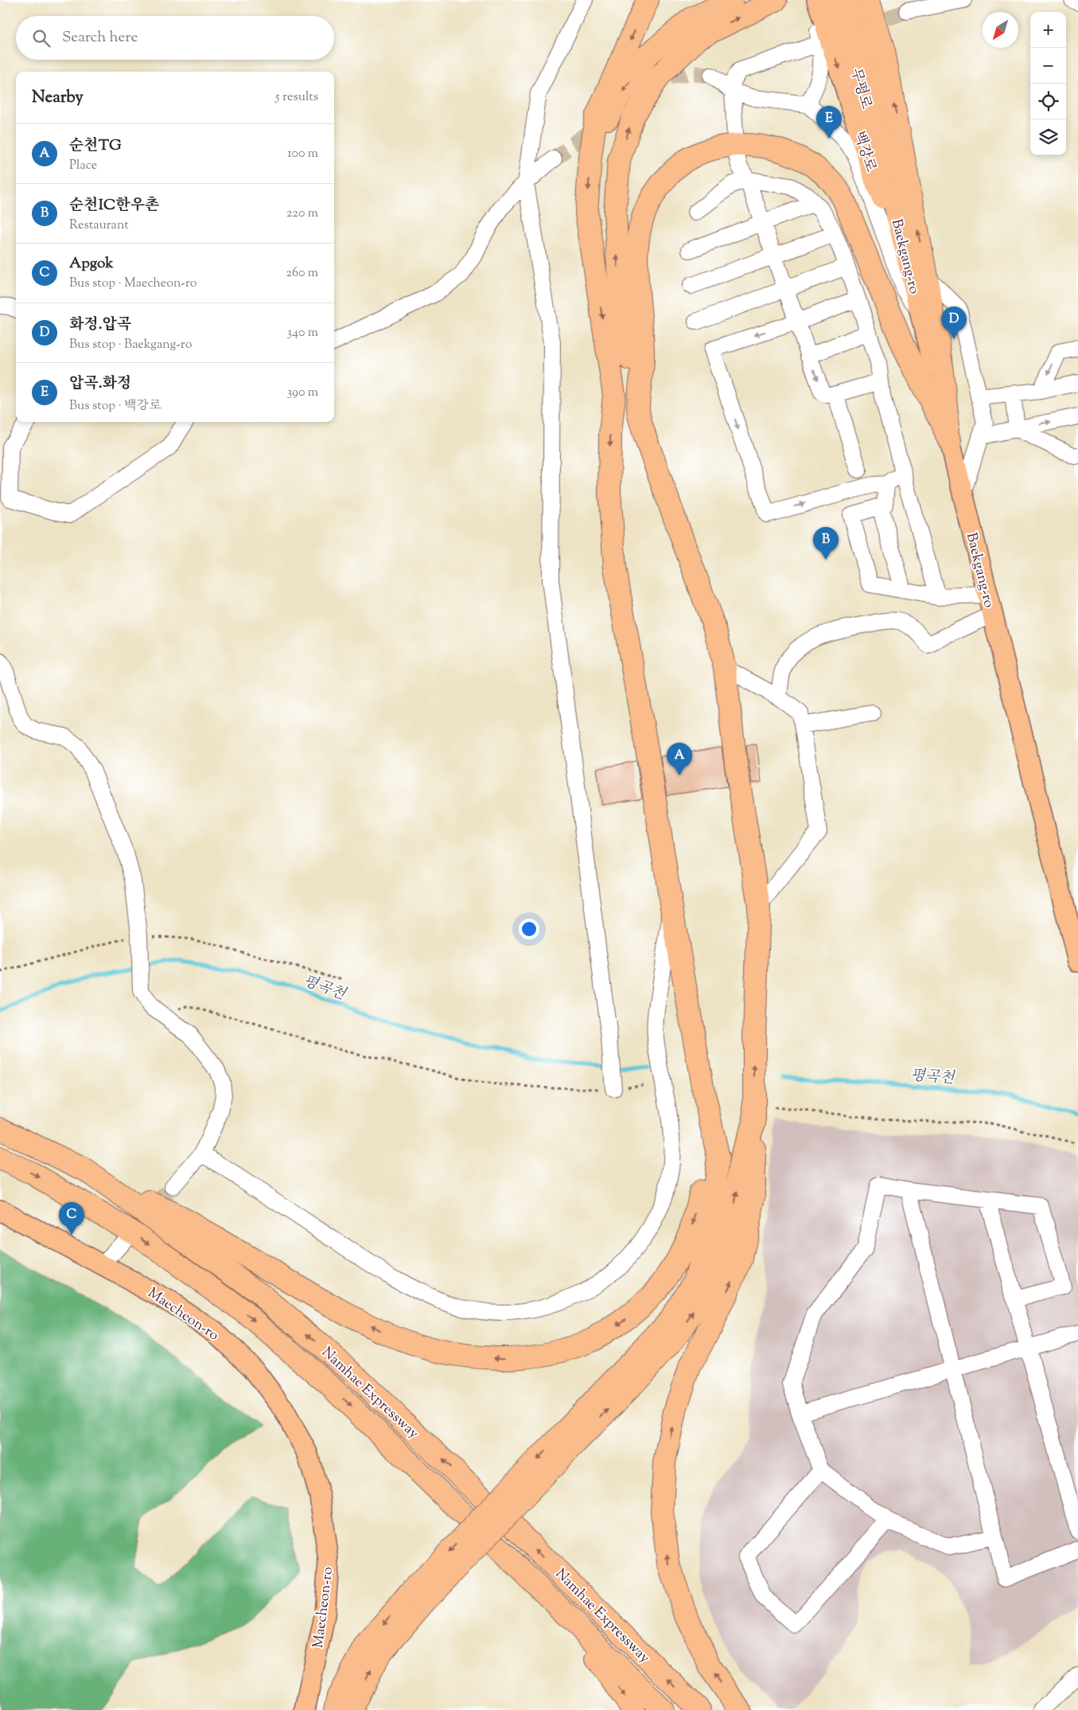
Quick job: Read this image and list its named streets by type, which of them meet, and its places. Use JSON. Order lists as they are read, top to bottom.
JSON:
{
  "streets": {
    "highway": ["무평로", "Namhae Expressway"],
    "main road": ["백강로", "Baekgang-ro", "Maecheon-ro"]
  },
  "crossings": [
    ["무평로", "백강로"],
    ["무평로", "Baekgang-ro"],
    ["백강로", "Baekgang-ro"]
  ],
  "water": ["평곡천"],
  "north": "bottom left",
  "page": {
    "map_buttons": ["+", "−"],
    "search": "Search here",
    "heading": ["Nearby", "5 results"],
    "pins": [
      "E",
      "D",
      "B",
      "A",
      "C"
    ],
    "list": [
      {
        "mark": "A",
        "name": "순천TG",
        "note": "Place",
        "value": "100 m"
      },
      {
        "mark": "B",
        "name": "순천IC한우촌",
        "note": "Restaurant",
        "value": "220 m"
      },
      {
        "mark": "C",
        "name": "Apgok",
        "note": "Bus stop · Maecheon-ro",
        "value": "260 m"
      },
      {
        "mark": "D",
        "name": "화정.압곡",
        "note": "Bus stop · Baekgang-ro",
        "value": "340 m"
      },
      {
        "mark": "E",
        "name": "압곡.화정",
        "note": "Bus stop · 백강로",
        "value": "390 m"
      }
    ]
  }
}
